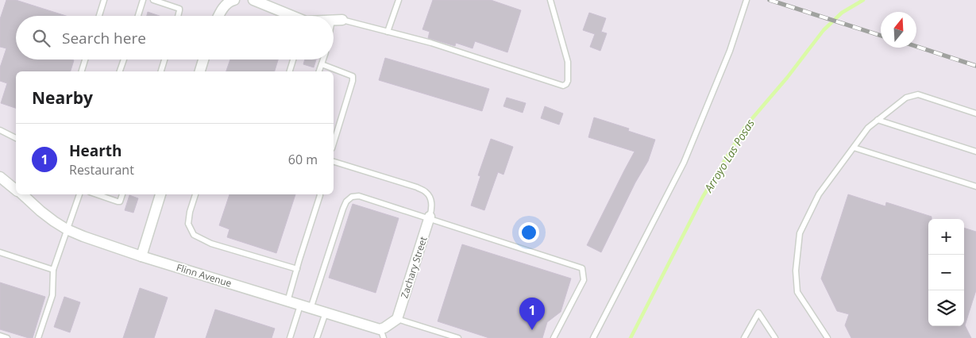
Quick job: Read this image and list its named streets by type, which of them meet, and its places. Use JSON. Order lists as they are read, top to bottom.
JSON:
{
  "streets": {
    "street": ["Zachary Street", "Flinn Avenue"]
  },
  "crossings": [
    ["Zachary Street", "Flinn Avenue"]
  ],
  "water": ["Arroyo Las Posas"],
  "north": "top",
  "page": {
    "search": "Search here",
    "heading": "Nearby",
    "list": [
      {
        "mark": "1",
        "name": "Hearth",
        "note": "Restaurant",
        "value": "60 m"
      }
    ],
    "map_buttons": ["+", "−"],
    "pins": "1"
  }
}
